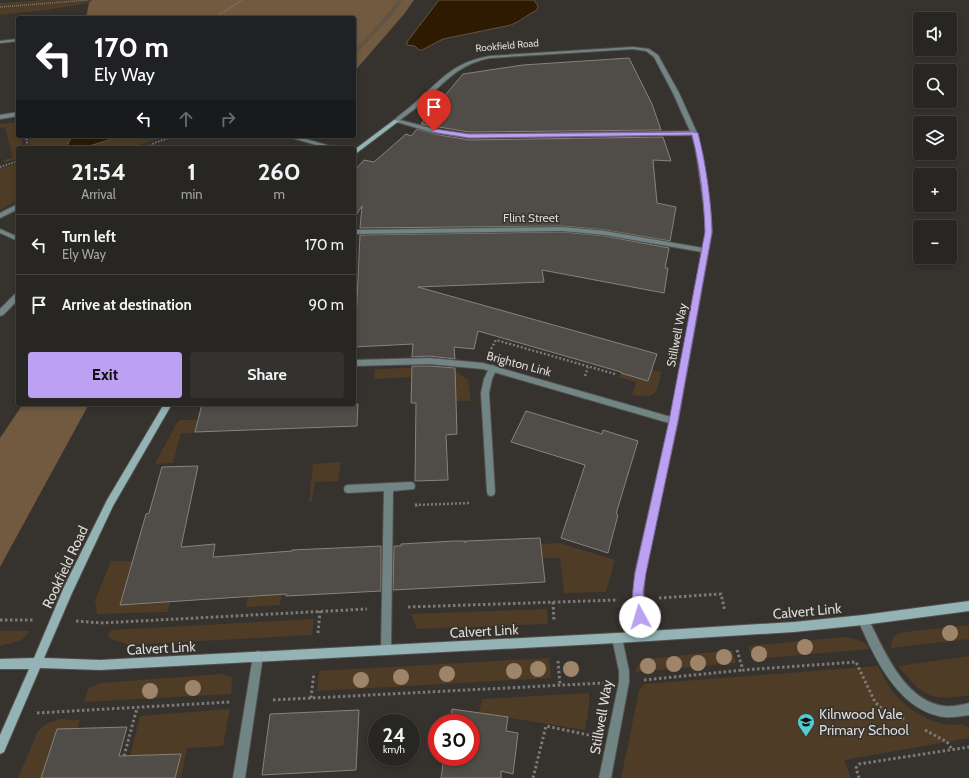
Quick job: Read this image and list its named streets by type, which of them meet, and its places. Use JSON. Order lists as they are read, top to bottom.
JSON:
{
  "streets": {
    "street": [
      "Rookfield Road",
      "Flint Street",
      "Stillwell Way",
      "Brighton Link",
      "Calvert Link"
    ]
  },
  "crossings": [
    ["Rookfield Road", "Stillwell Way"],
    ["Rookfield Road", "Calvert Link"],
    ["Flint Street", "Stillwell Way"],
    ["Stillwell Way", "Brighton Link"],
    ["Stillwell Way", "Calvert Link"]
  ],
  "places": {
    "school or university": ["Kilnwood Vale Primary School"]
  },
  "page": {
    "map_buttons": ["+", "−"],
    "turn": ["170 m", "Ely Way"],
    "eta": [
      "21:54",
      "Arrival",
      "1",
      "min",
      "260",
      "m"
    ],
    "list": [
      {
        "name": "Turn left",
        "note": "Ely Way",
        "value": "170 m"
      },
      {
        "name": "Arrive at destination",
        "value": "90 m"
      }
    ],
    "buttons": ["Exit", "Share"],
    "speed": "24 km/h",
    "limit": "30"
  }
}
